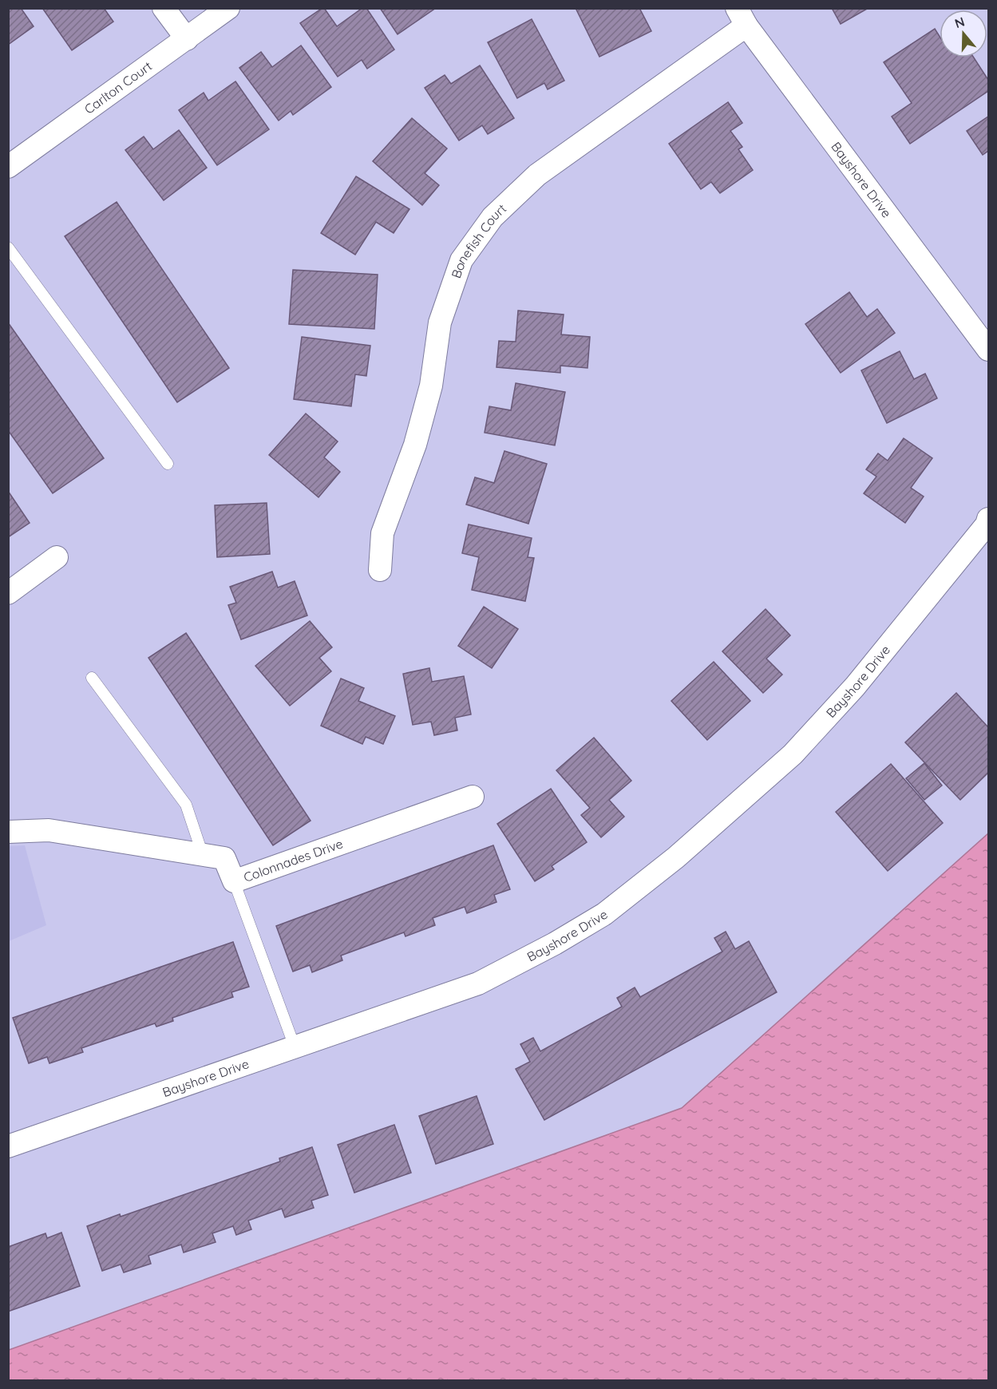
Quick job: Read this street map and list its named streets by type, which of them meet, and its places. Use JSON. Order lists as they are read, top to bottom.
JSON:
{
  "streets": {
    "street": [
      "Carlton Court",
      "Bayshore Drive",
      "Bonefish Court",
      "Colonnades Drive"
    ]
  },
  "crossings": [
    ["Bayshore Drive", "Bonefish Court"]
  ],
  "north": "top"
}
